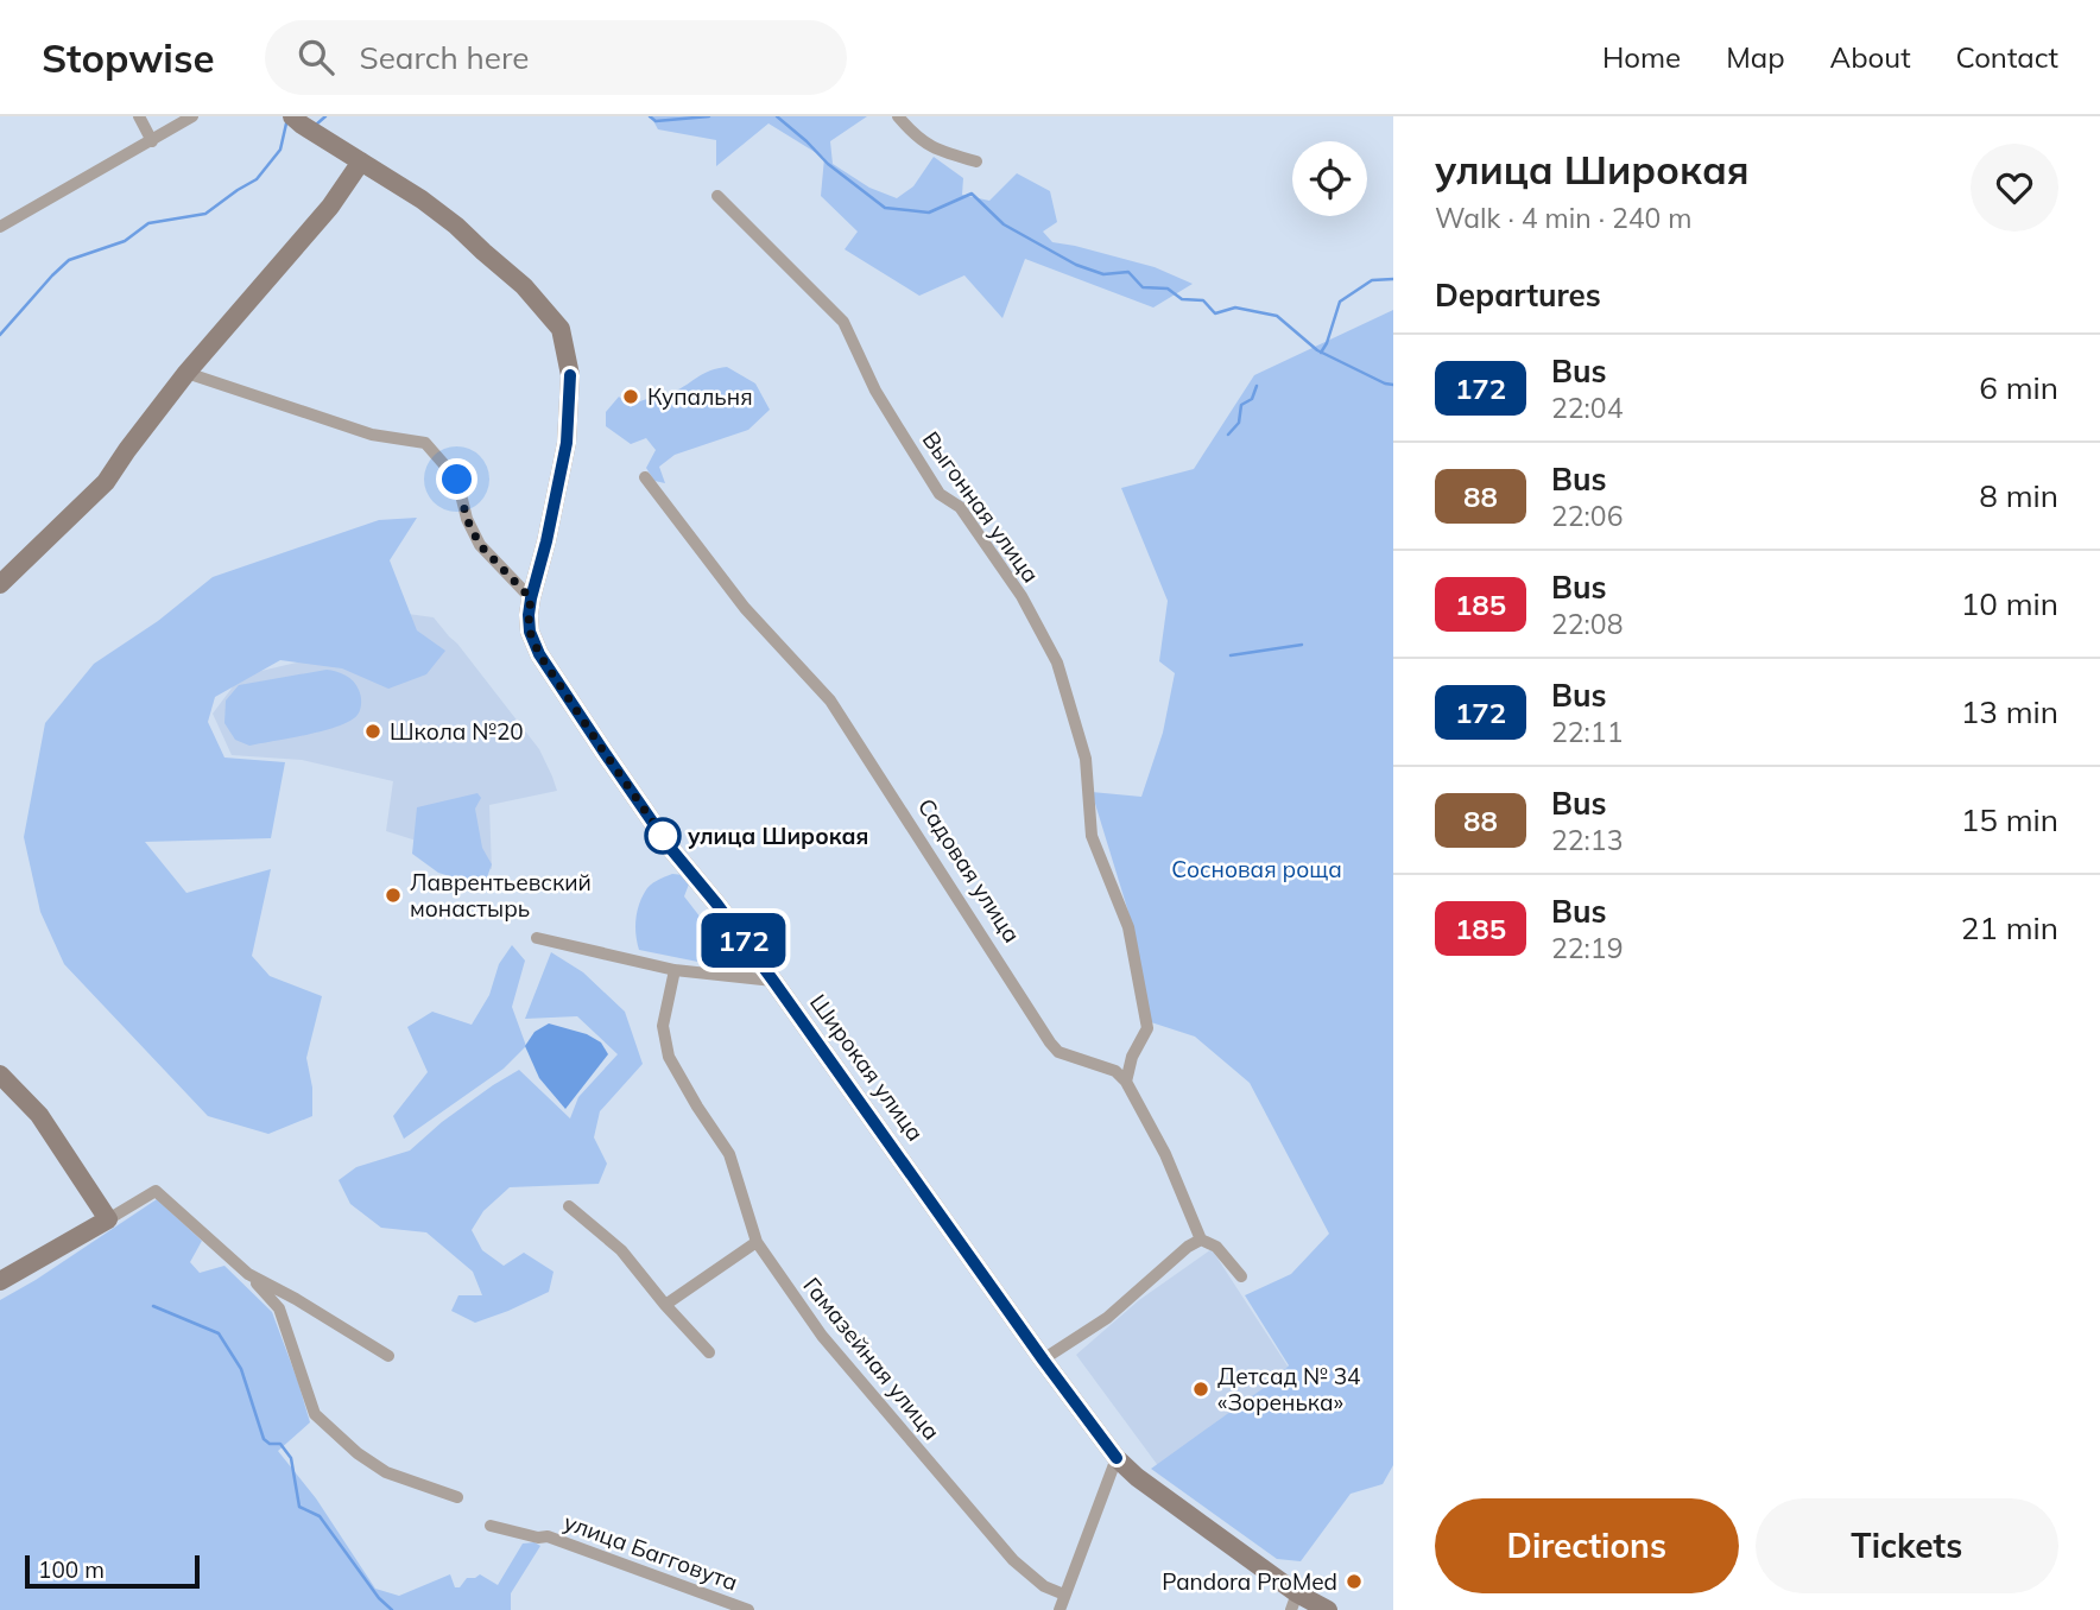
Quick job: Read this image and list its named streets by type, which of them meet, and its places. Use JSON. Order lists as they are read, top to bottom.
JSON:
{
  "streets": {
    "street": [
      "Выгонная улица",
      "Садовая улица",
      "Широкая улица",
      "Гамазейная улица",
      "улица Багговута"
    ]
  },
  "crossings": [
    ["Выгонная улица", "Садовая улица"]
  ],
  "parks": ["Сосновая роща"],
  "places": [
    "Купальня",
    "Школа №20",
    "улица Широкая",
    "Лаврентьевский монастырь",
    "Детсад № 34 «Зоренька»",
    "Pandora ProMed"
  ],
  "lines": ["bus line 172"],
  "scale_bar": "100 m",
  "page": {
    "header": "Stopwise",
    "search": "Search here",
    "nav": [
      "Home",
      "Map",
      "About",
      "Contact"
    ],
    "on_map": "172",
    "heading": [
      ["улица Широкая", "Walk · 4 min · 240 m"],
      "Departures"
    ],
    "list": [
      {
        "mark": "172",
        "name": "Bus",
        "note": "22:04",
        "value": "6 min"
      },
      {
        "mark": "88",
        "name": "Bus",
        "note": "22:06",
        "value": "8 min"
      },
      {
        "mark": "185",
        "name": "Bus",
        "note": "22:08",
        "value": "10 min"
      },
      {
        "mark": "172",
        "name": "Bus",
        "note": "22:11",
        "value": "13 min"
      },
      {
        "mark": "88",
        "name": "Bus",
        "note": "22:13",
        "value": "15 min"
      },
      {
        "mark": "185",
        "name": "Bus",
        "note": "22:19",
        "value": "21 min"
      }
    ],
    "buttons": ["Directions", "Tickets"],
    "scale": "100 m"
  }
}
